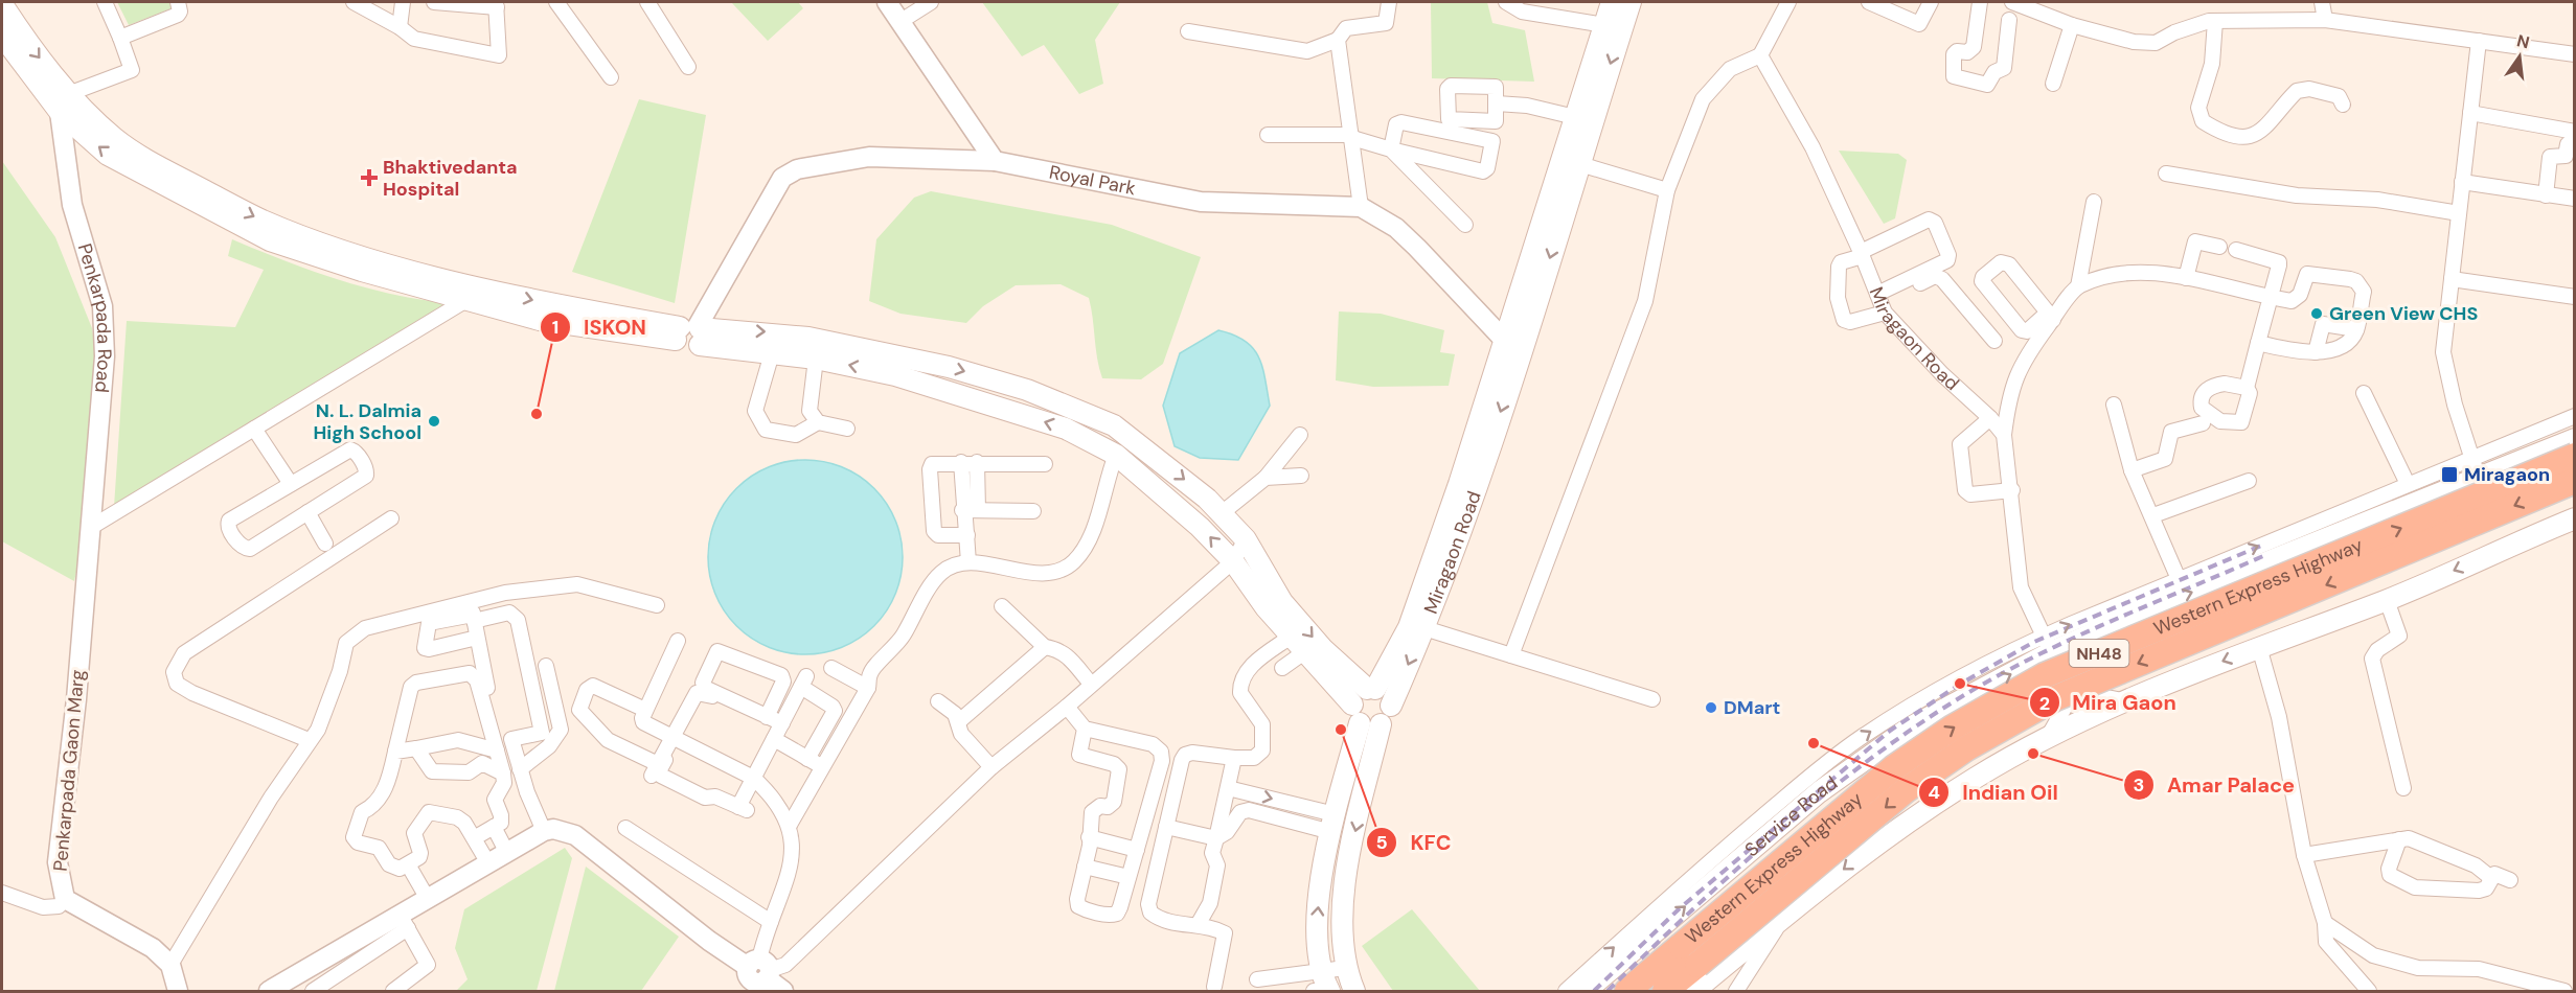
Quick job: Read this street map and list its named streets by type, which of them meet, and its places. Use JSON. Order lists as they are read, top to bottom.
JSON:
{
  "streets": {
    "highway": ["Western Express Highway", "NH48"],
    "main road": ["Miragaon Road", "Service Road"],
    "street": ["Royal Park", "Penkarpada Road", "Penkarpada Gaon Marg"]
  },
  "crossings": [
    ["Royal Park", "Miragaon Road"],
    ["Penkarpada Road", "Penkarpada Gaon Marg"]
  ],
  "places": {
    "health": ["Bhaktivedanta Hospital"],
    "other": [
      "Green View CHS",
      "ISKON",
      "N. L. Dalmia High School",
      "Mira Gaon",
      "DMart",
      "KFC",
      "Indian Oil",
      "Amar Palace"
    ],
    "transit": ["Miragaon"]
  },
  "north": "top"
}
